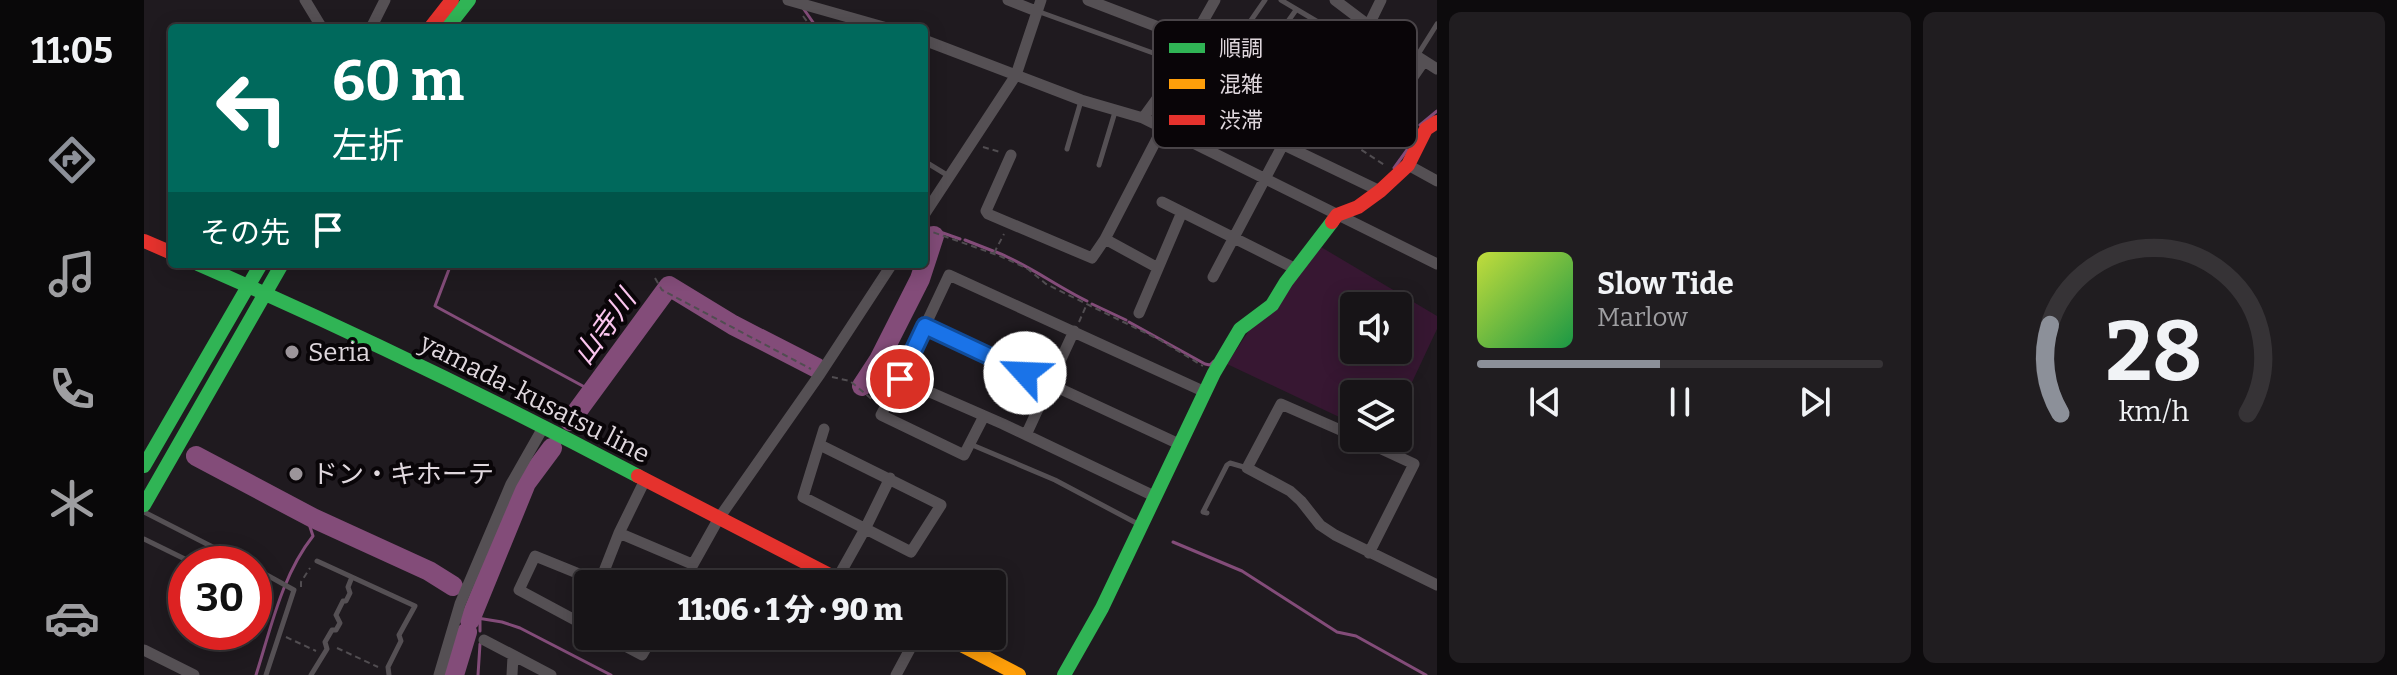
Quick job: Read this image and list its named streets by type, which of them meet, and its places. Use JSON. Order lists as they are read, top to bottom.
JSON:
{
  "streets": {
    "main road": ["yamada-kusatsu line"]
  },
  "water": ["山寺川"],
  "places": ["Seria", "ドン・キホーテ"],
  "legend": ["順調", "混雑", "渋滞"],
  "page": {
    "tabs": "11:05",
    "turn": ["60 m", "左折"],
    "then": "その先",
    "song": ["Slow Tide", "Marlow"],
    "limit": "30",
    "trip": "11:06 · 1 分 · 90 m",
    "gauge": ["28", "km/h"]
  }
}
